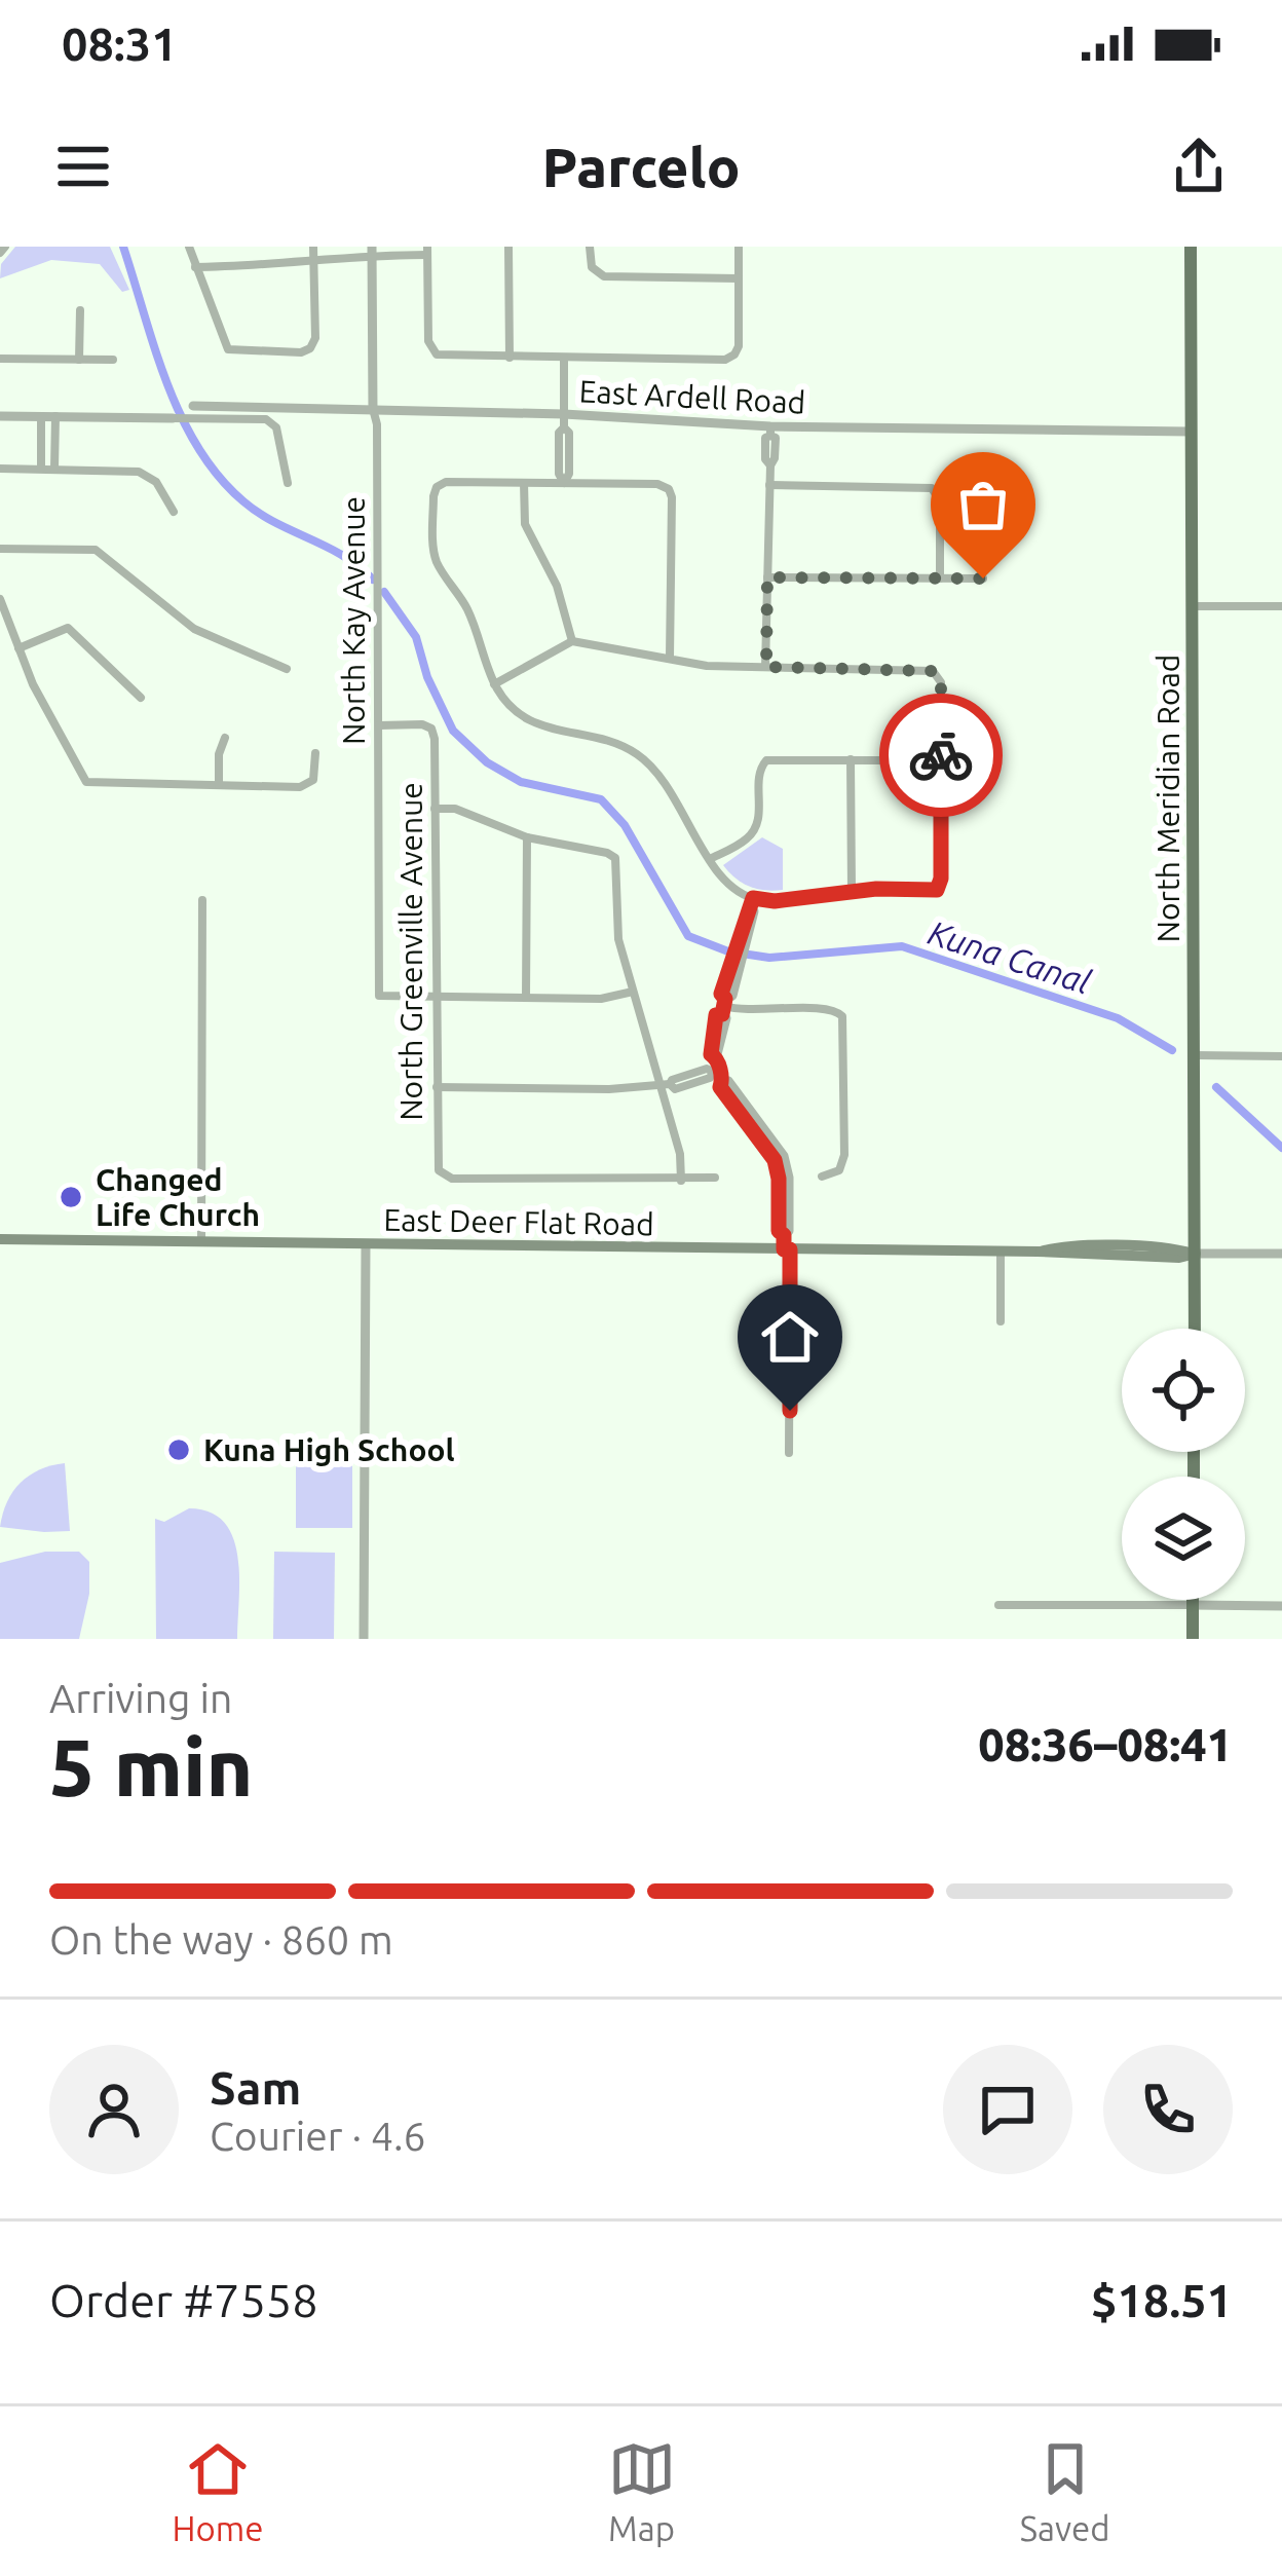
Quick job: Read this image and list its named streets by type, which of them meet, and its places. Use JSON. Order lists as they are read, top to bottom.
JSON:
{
  "streets": {
    "main road": ["North Meridian Road", "East Deer Flat Road"],
    "street": ["East Ardell Road", "North Kay Avenue", "North Greenville Avenue"]
  },
  "crossings": [
    ["East Ardell Road", "North Kay Avenue"],
    ["East Ardell Road", "North Meridian Road"],
    ["North Kay Avenue", "North Greenville Avenue"],
    ["North Meridian Road", "East Deer Flat Road"]
  ],
  "water": ["Kuna Canal"],
  "places": ["Changed Life Church", "Kuna High School"],
  "page": {
    "status": "08:31",
    "header": "Parcelo",
    "heading": ["5 min", "Arriving in", "08:36–08:41"],
    "panel": [
      "Sam",
      "Courier · 4.6",
      "Order #7558",
      "$18.51"
    ],
    "bar": "On the way · 860 m",
    "tabs": ["Home", "Map", "Saved"]
  }
}
